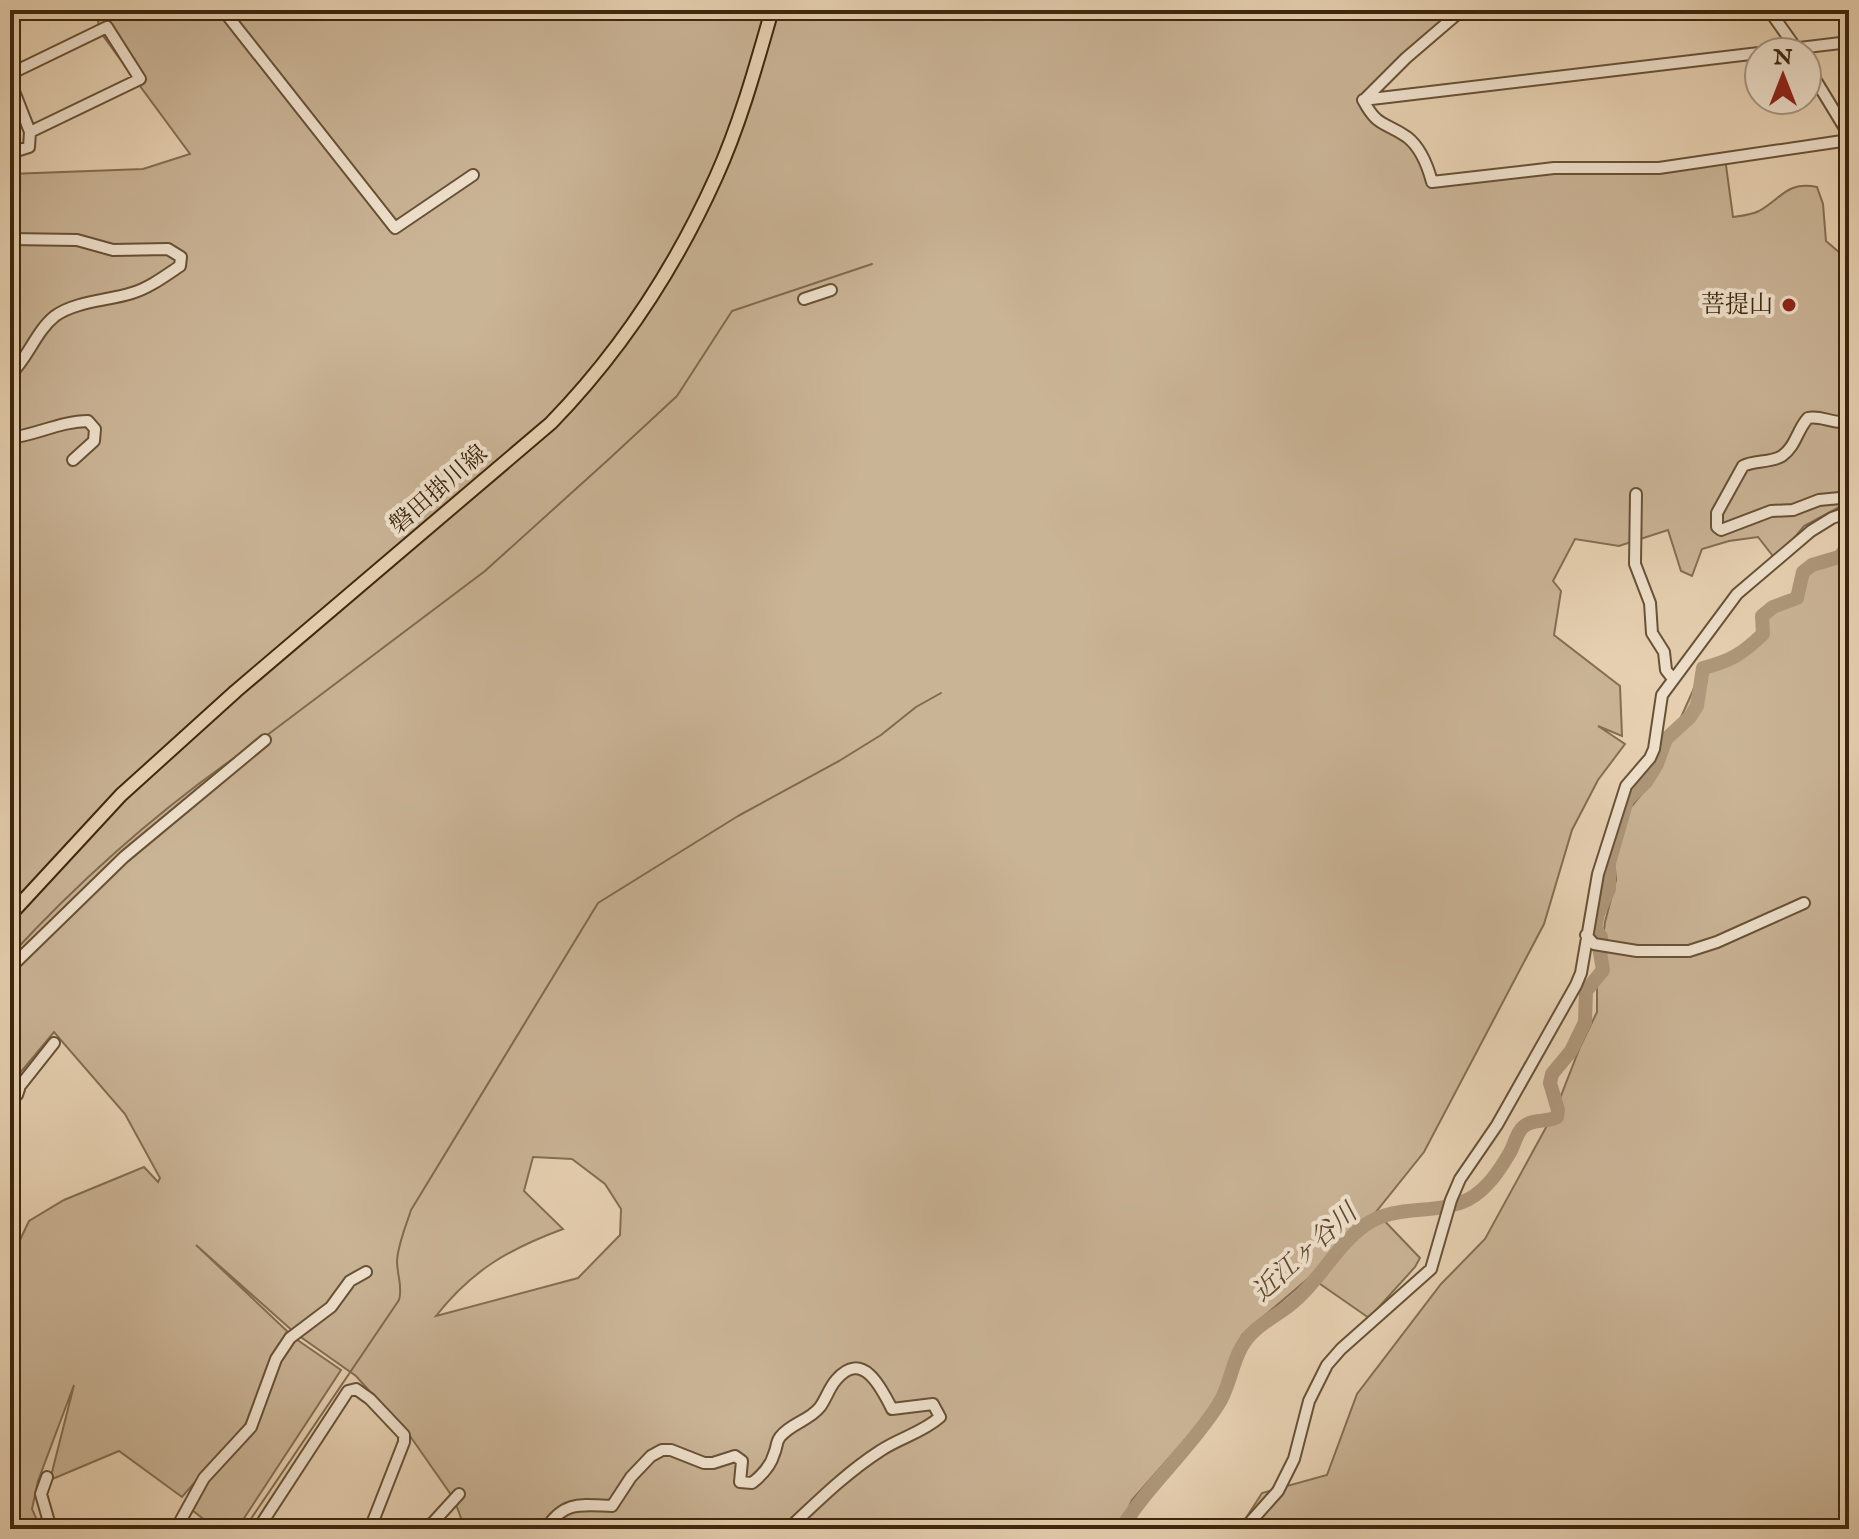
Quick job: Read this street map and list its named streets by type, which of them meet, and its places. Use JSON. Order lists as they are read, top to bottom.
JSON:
{
  "streets": {
    "main road": ["磐田掛川線"]
  },
  "water": ["近江ヶ谷川"],
  "places": ["菩提山"],
  "north": "top"
}
